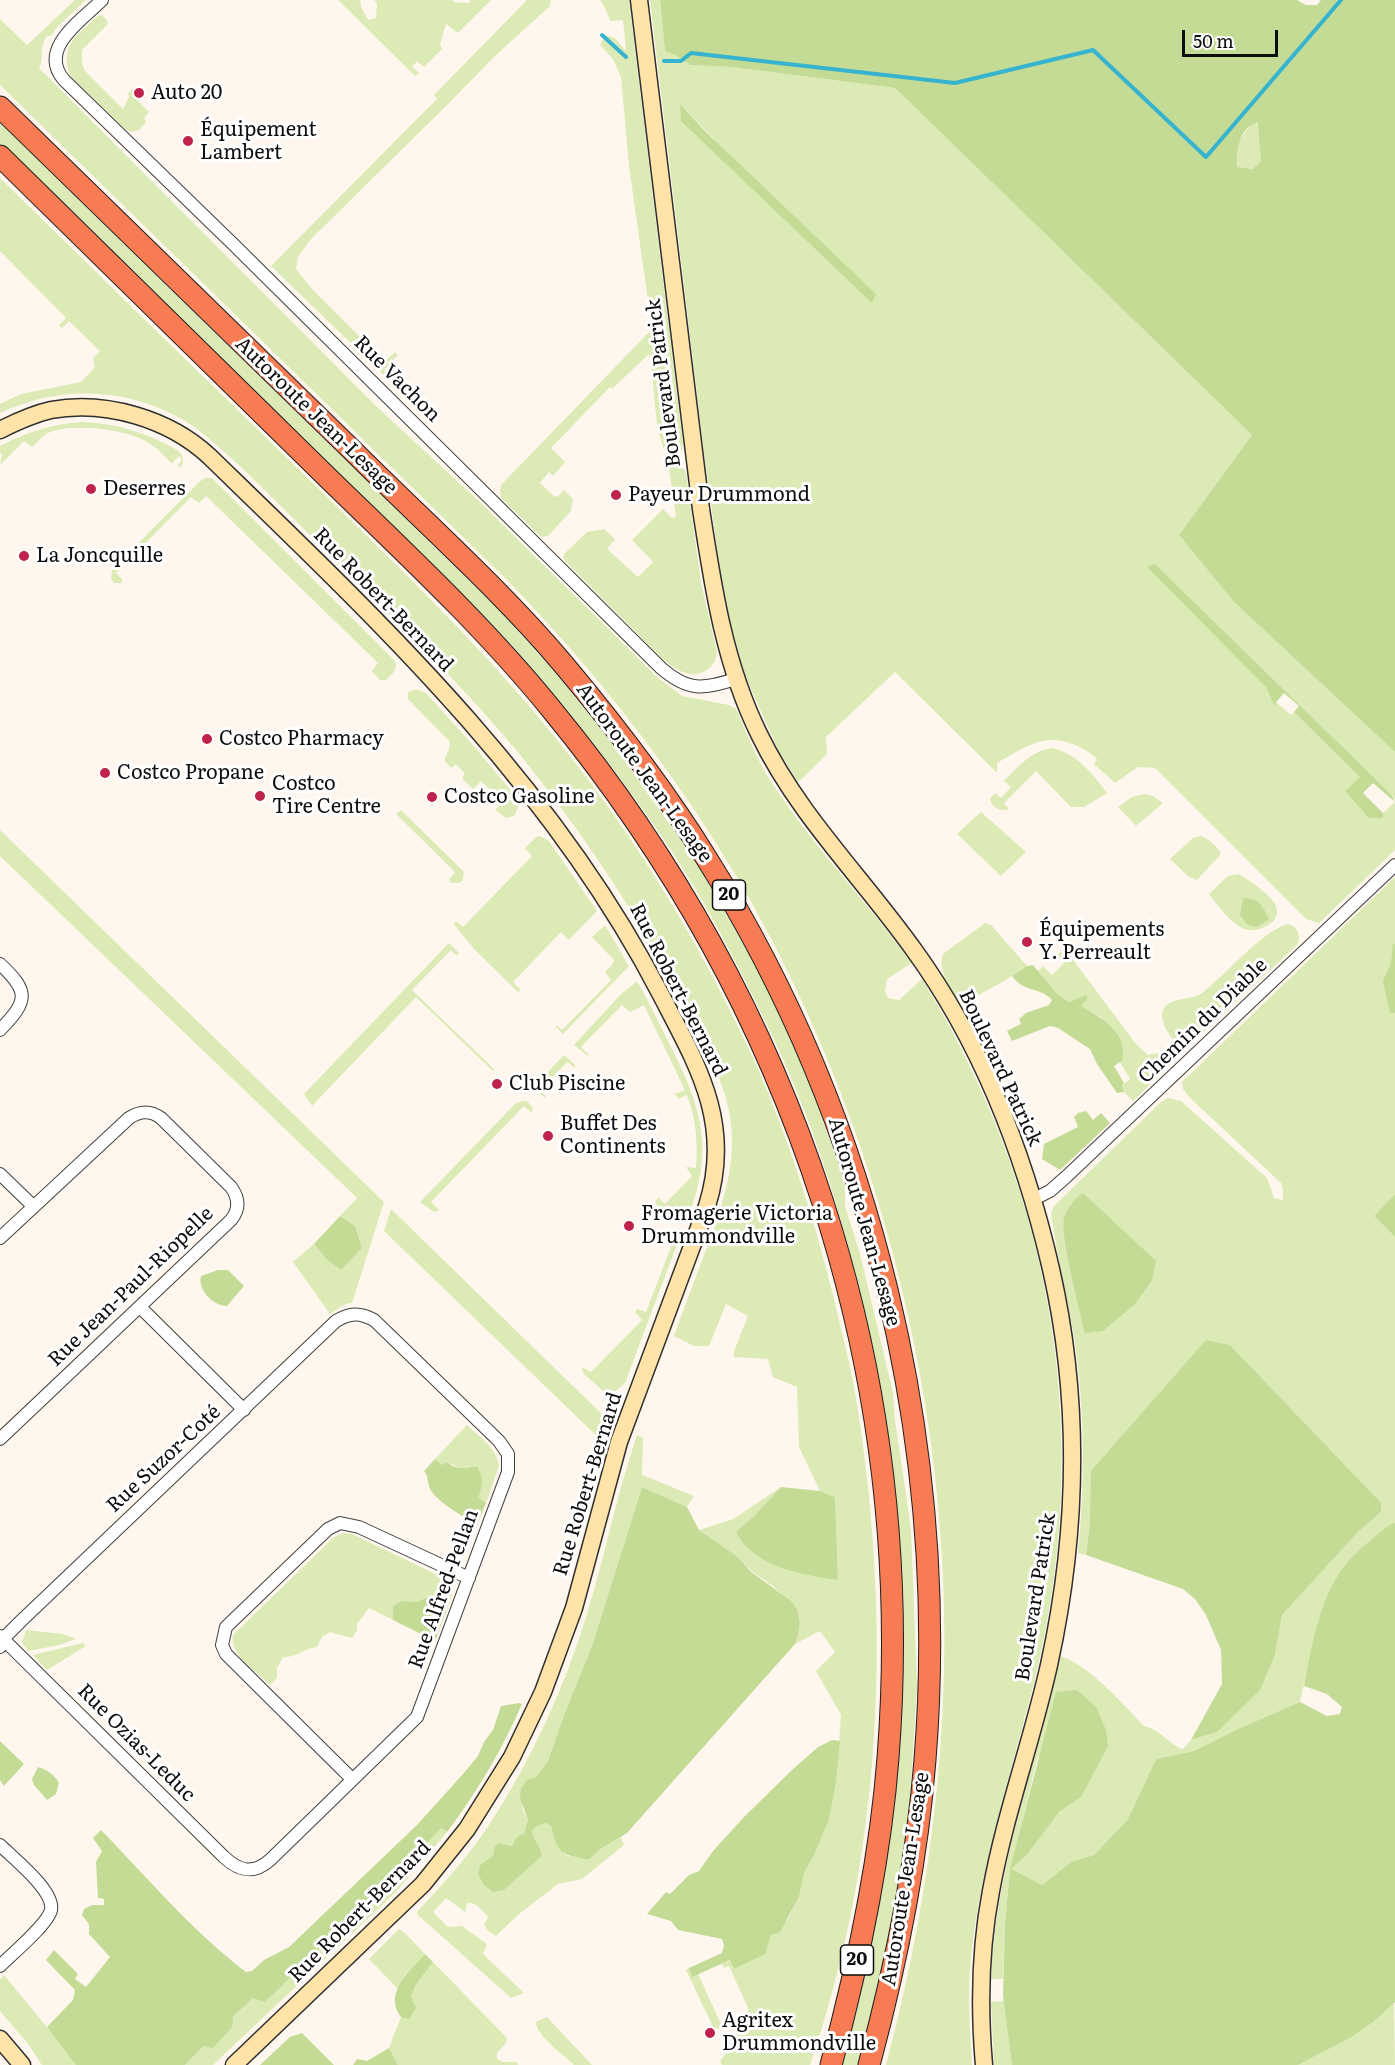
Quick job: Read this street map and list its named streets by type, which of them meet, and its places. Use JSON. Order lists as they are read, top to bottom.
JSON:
{
  "streets": {
    "highway": ["Autoroute Jean-Lesage", "20"],
    "street": [
      "Rue Vachon",
      "Boulevard Patrick",
      "Rue Robert-Bernard",
      "Chemin du Diable",
      "Rue Jean-Paul-Riopelle",
      "Rue Suzor-Coté",
      "Rue Alfred-Pellan",
      "Rue Ozias-Leduc"
    ]
  },
  "crossings": [
    ["Rue Vachon", "Boulevard Patrick"],
    ["Boulevard Patrick", "Chemin du Diable"],
    ["Rue Suzor-Coté", "Rue Alfred-Pellan"],
    ["Rue Suzor-Coté", "Rue Ozias-Leduc"],
    ["Rue Alfred-Pellan", "Rue Ozias-Leduc"]
  ],
  "places": [
    "Auto 20",
    "Équipement Lambert",
    "Deserres",
    "Payeur Drummond",
    "La Joncquille",
    "Costco Pharmacy",
    "Costco Propane",
    "Costco Tire Centre",
    "Costco Gasoline",
    "Équipements Y. Perreault",
    "Club Piscine",
    "Buffet Des Continents",
    "Fromagerie Victoria Drummondville",
    "Agritex Drummondville"
  ],
  "scale_bar": "50 m"
}
